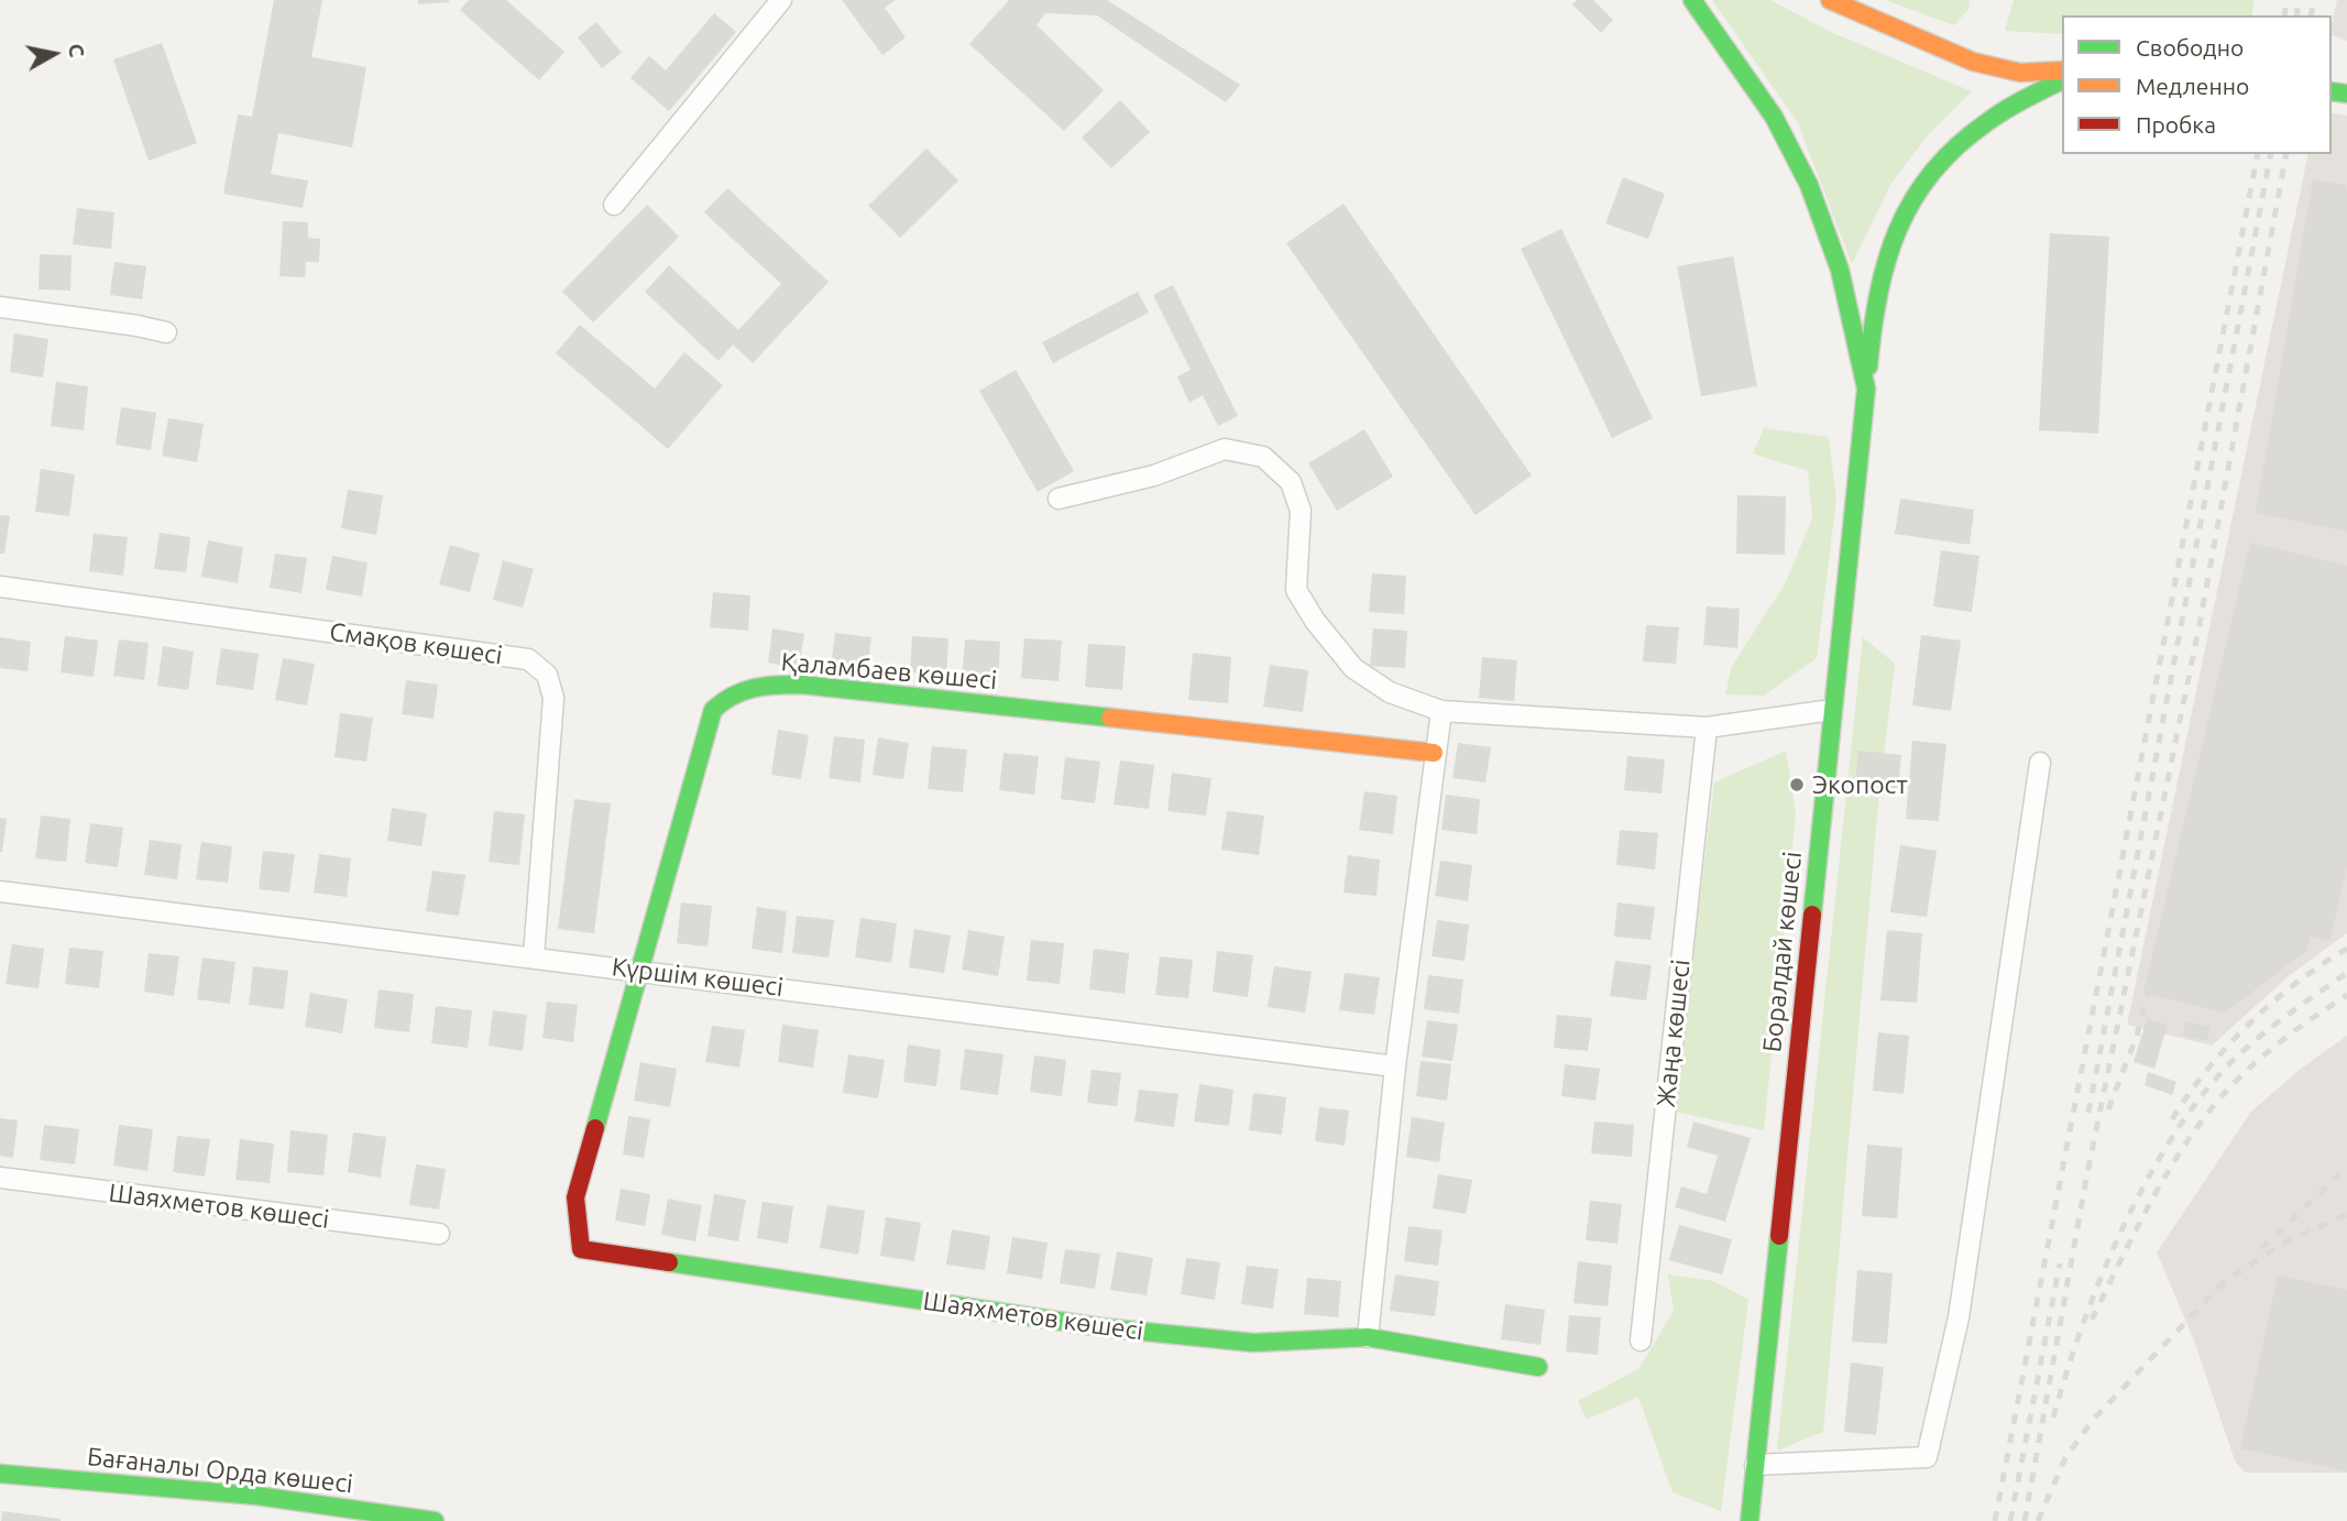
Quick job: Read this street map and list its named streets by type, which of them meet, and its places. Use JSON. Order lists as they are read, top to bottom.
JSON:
{
  "streets": {
    "street": [
      "Смақов көшесі",
      "Қаламбаев көшесі",
      "Боралдай көшесі",
      "Күршім көшесі",
      "Жаңа көшесі",
      "Шаяхметов көшесі",
      "Бағаналы Орда көшесі"
    ]
  },
  "crossings": [
    ["Смақов көшесі", "Күршім көшесі"],
    ["Қаламбаев көшесі", "Күршім көшесі"],
    ["Қаламбаев көшесі", "Шаяхметов көшесі"]
  ],
  "places": ["Экопост"],
  "legend": ["Свободно", "Медленно", "Пробка"],
  "north": "right"
}
